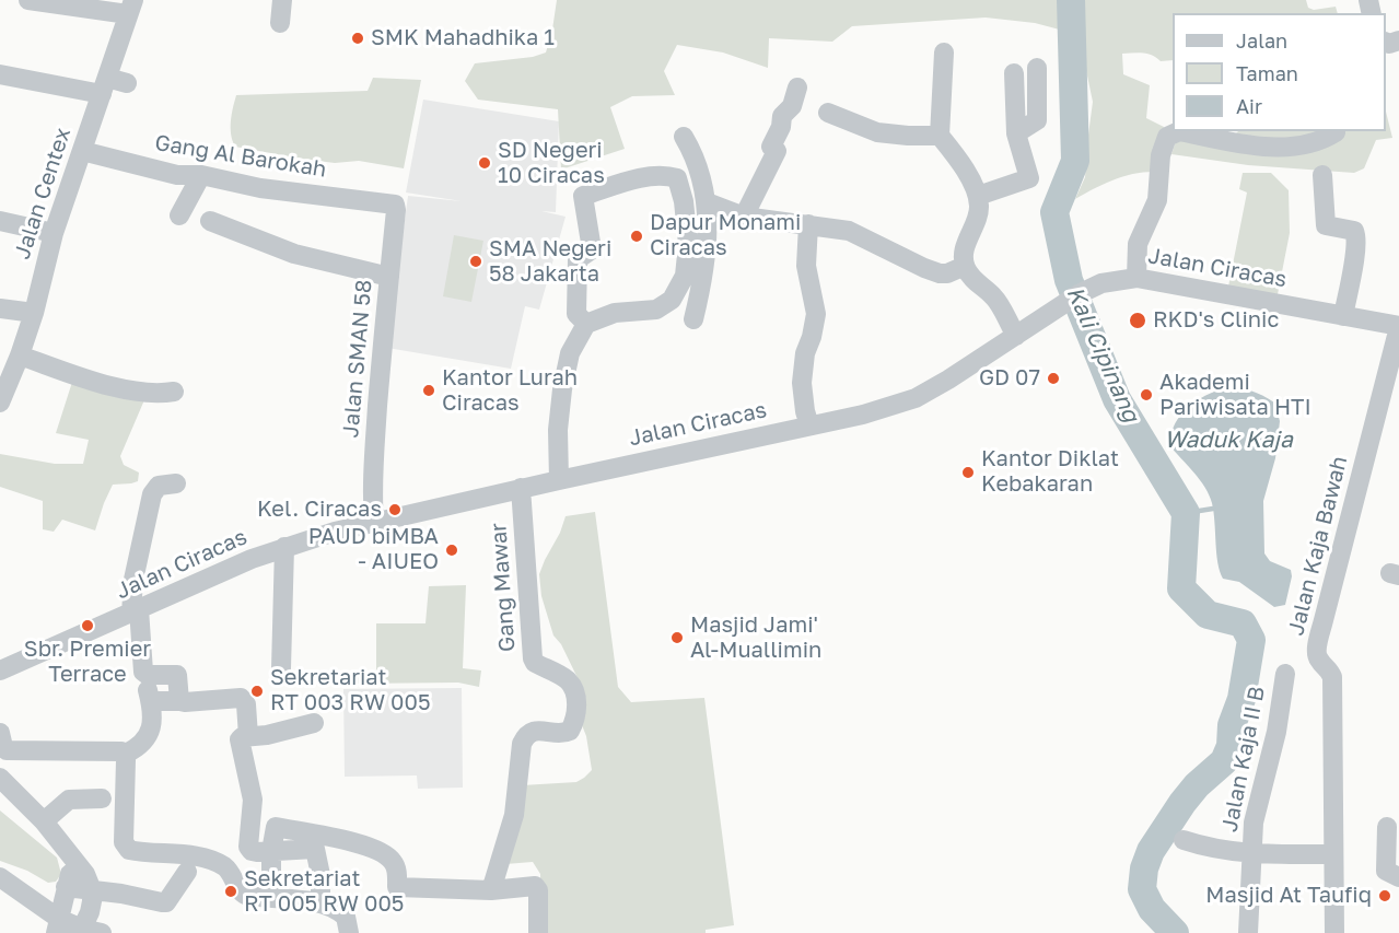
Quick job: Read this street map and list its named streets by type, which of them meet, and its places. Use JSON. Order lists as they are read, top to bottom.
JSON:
{
  "streets": {
    "street": [
      "Gang Al Barokah",
      "Jalan Centex",
      "Jalan Ciracas",
      "Jalan SMAN 58",
      "Jalan Kaja Bawah",
      "Gang Mawar",
      "Jalan Kaja II B"
    ]
  },
  "crossings": [
    ["Gang Al Barokah", "Jalan Centex"],
    ["Gang Al Barokah", "Jalan SMAN 58"],
    ["Jalan Ciracas", "Jalan SMAN 58"],
    ["Jalan Ciracas", "Jalan Kaja Bawah"],
    ["Jalan Ciracas", "Gang Mawar"]
  ],
  "water": ["Kali Cipinang", "Waduk Kaja"],
  "places": [
    "SMK Mahadhika 1",
    "SD Negeri 10 Ciracas",
    "Dapur Monami Ciracas",
    "SMA Negeri 58 Jakarta",
    "RKD's Clinic",
    "GD 07",
    "Kantor Lurah Ciracas",
    "Akademi Pariwisata HTI",
    "Kantor Diklat Kebakaran",
    "Kel. Ciracas",
    "PAUD biMBA - AIUEO",
    "Sbr. Premier Terrace",
    "Masjid Jami' Al-Muallimin",
    "Sekretariat RT 003 RW 005",
    "Sekretariat RT 005 RW 005",
    "Masjid At Taufiq"
  ],
  "legend": ["Jalan", "Taman", "Air"]
}
